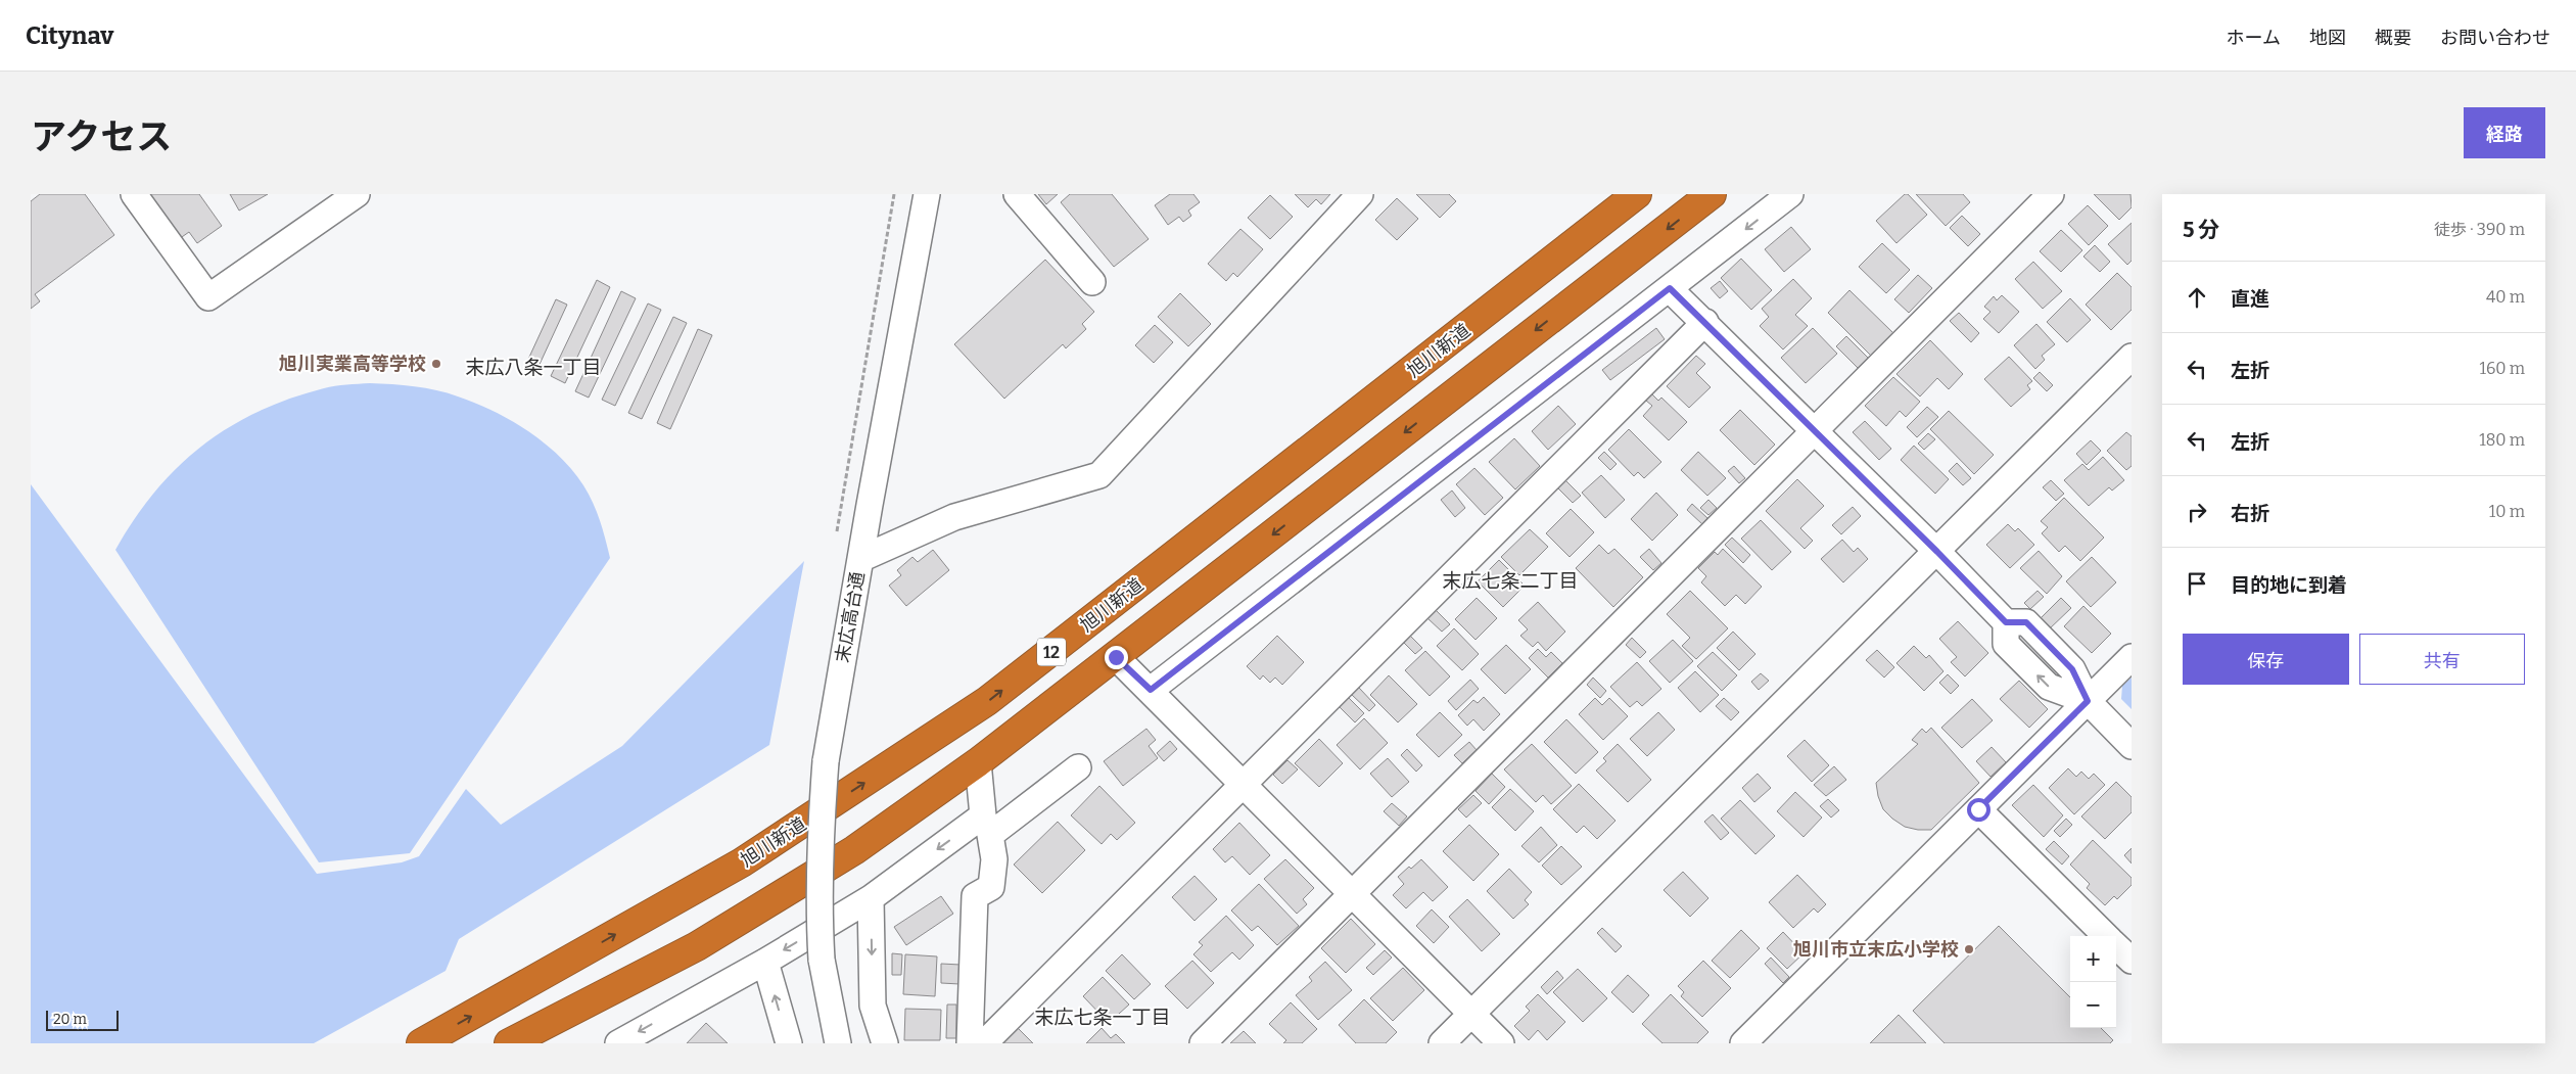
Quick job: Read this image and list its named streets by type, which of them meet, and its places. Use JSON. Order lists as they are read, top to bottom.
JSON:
{
  "streets": {
    "highway": ["旭川新道", "12"],
    "street": ["末広高台通"]
  },
  "districts": ["末広八条一丁目", "末広七条二丁目", "末広七条一丁目"],
  "places": ["旭川実業高等学校", "旭川市立末広小学校"],
  "scale_bar": "20 m",
  "page": {
    "header": "Citynav",
    "nav": [
      "ホーム",
      "地図",
      "概要",
      "お問い合わせ"
    ],
    "title": "アクセス",
    "buttons": [
      "経路",
      ["保存", "共有"]
    ],
    "heading": ["5 分", "徒歩 · 390 m"],
    "list": [
      ["直進", "40 m"],
      ["左折", "160 m"],
      ["左折", "180 m"],
      ["右折", "10 m"],
      "目的地に到着"
    ],
    "map_buttons": ["+", "−"],
    "scale": "20 m"
  }
}
